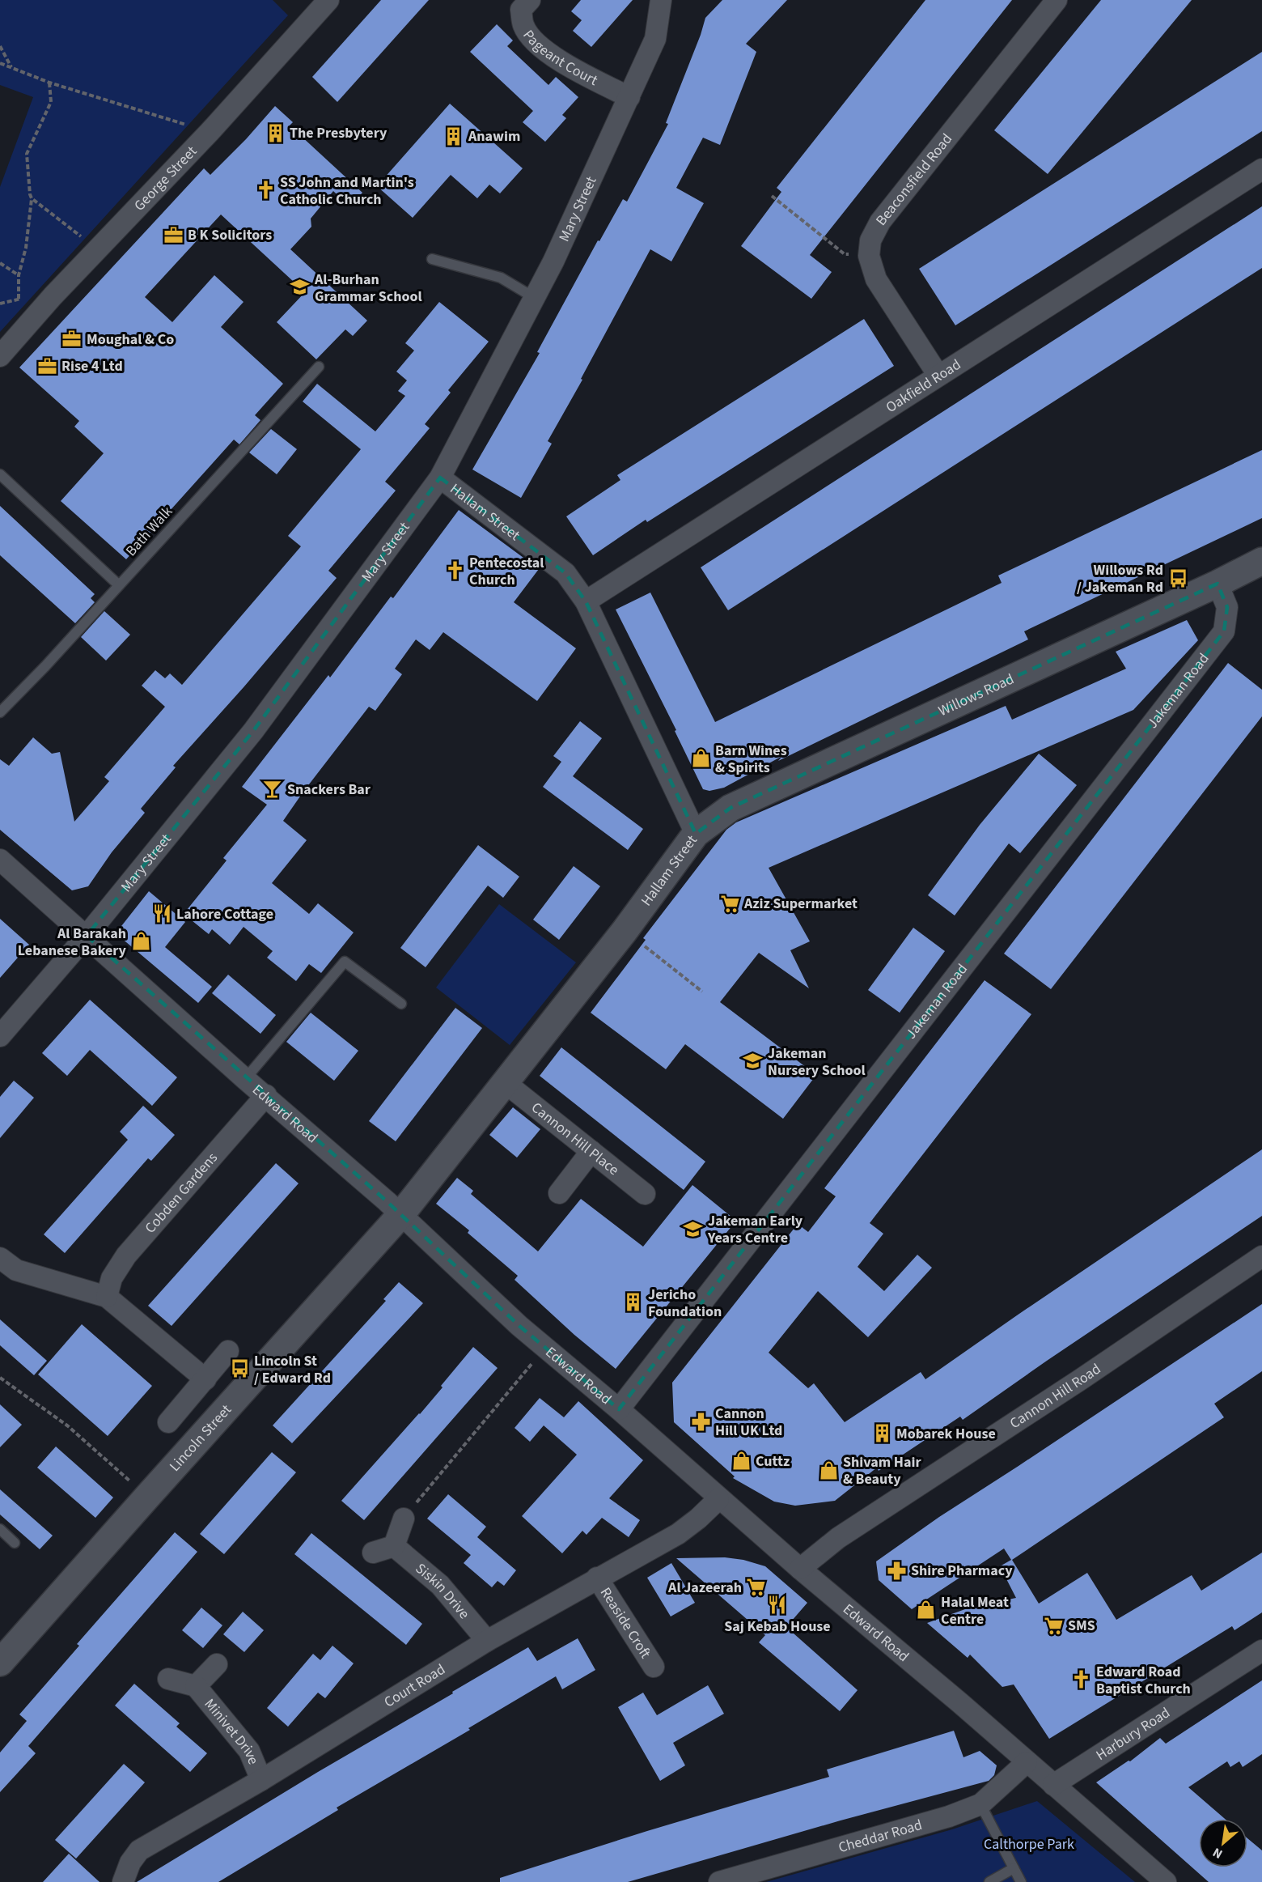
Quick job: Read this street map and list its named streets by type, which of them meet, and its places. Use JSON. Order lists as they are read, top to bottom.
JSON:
{
  "streets": {
    "street": [
      "Pageant Court",
      "George Street",
      "Beaconsfield Road",
      "Mary Street",
      "Oakfield Road",
      "Hallam Street",
      "Jakeman Road",
      "Willows Road",
      "Edward Road",
      "Cannon Hill Place",
      "Cobden Gardens",
      "Cannon Hill Road",
      "Lincoln Street",
      "Siskin Drive",
      "Reaside Croft",
      "Court Road",
      "Minivet Drive",
      "Harbury Road",
      "Cheddar Road"
    ],
    "lane": ["Bath Walk"]
  },
  "crossings": [
    ["Pageant Court", "Mary Street"],
    ["Mary Street", "Hallam Street"],
    ["Mary Street", "Edward Road"],
    ["Oakfield Road", "Hallam Street"],
    ["Hallam Street", "Willows Road"],
    ["Hallam Street", "Edward Road"],
    ["Hallam Street", "Cannon Hill Place"],
    ["Hallam Street", "Lincoln Street"],
    ["Jakeman Road", "Willows Road"],
    ["Jakeman Road", "Edward Road"],
    ["Edward Road", "Cobden Gardens"],
    ["Edward Road", "Cannon Hill Road"],
    ["Edward Road", "Lincoln Street"],
    ["Edward Road", "Court Road"],
    ["Edward Road", "Harbury Road"],
    ["Edward Road", "Cheddar Road"],
    ["Siskin Drive", "Court Road"],
    ["Reaside Croft", "Court Road"],
    ["Court Road", "Minivet Drive"]
  ],
  "parks": ["Calthorpe Park"],
  "places": {
    "building": [
      "The Presbytery",
      "Anawim",
      "Jericho Foundation",
      "Mobarek House"
    ],
    "church": ["SS John and Martin's Catholic Church", "Pentecostal Church", "Edward Road Baptist Church"],
    "office": ["B K Solicitors", "Moughal & Co", "Rise 4 Ltd"],
    "school or university": ["Al-Burhan Grammar School", "Jakeman Nursery School", "Jakeman Early Years Centre"],
    "bus stop": ["Willows Rd / Jakeman Rd", "Lincoln St / Edward Rd"],
    "shop": [
      "Barn Wines & Spirits",
      "Al Barakah Lebanese Bakery",
      "Cuttz",
      "Shivam Hair & Beauty",
      "Halal Meat Centre"
    ],
    "bar": ["Snackers Bar"],
    "supermarket": ["Aziz Supermarket", "Al Jazeerah", "SMS"],
    "restaurant": ["Lahore Cottage", "Saj Kebab House"],
    "pharmacy": ["Cannon Hill UK Ltd", "Shire Pharmacy"]
  },
  "north": "bottom left"
}
